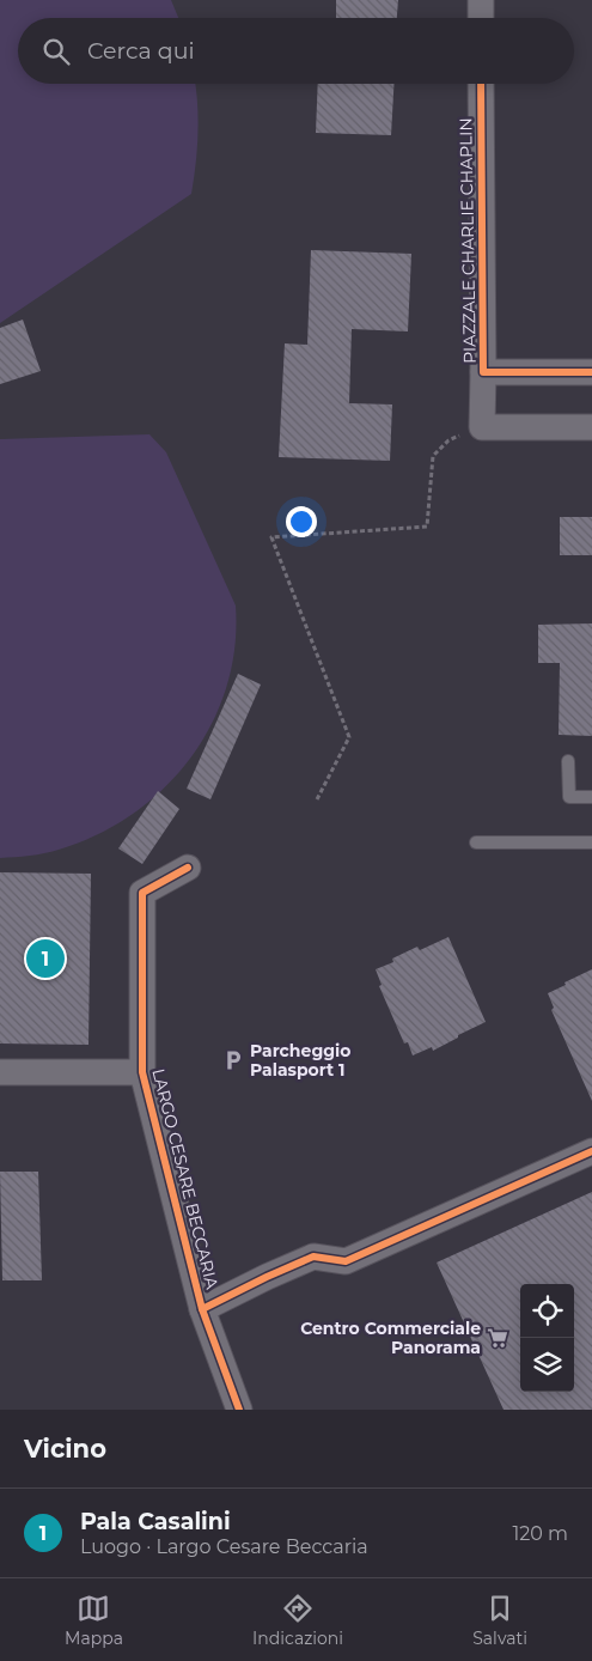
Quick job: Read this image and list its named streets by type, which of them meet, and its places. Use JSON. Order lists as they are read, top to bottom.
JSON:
{
  "streets": {
    "street": ["PIAZZALE CHARLIE CHAPLIN", "LARGO CESARE BECCARIA"]
  },
  "places": {
    "parking": ["Parcheggio Palasport 1"],
    "supermarket": ["Centro Commerciale Panorama"]
  },
  "page": {
    "search": "Cerca qui",
    "pins": "1",
    "heading": "Vicino",
    "list": [
      {
        "mark": "1",
        "name": "Pala Casalini",
        "note": "Luogo · Largo Cesare Beccaria",
        "value": "120 m"
      }
    ],
    "nav": ["Mappa", "Indicazioni", "Salvati"]
  }
}
